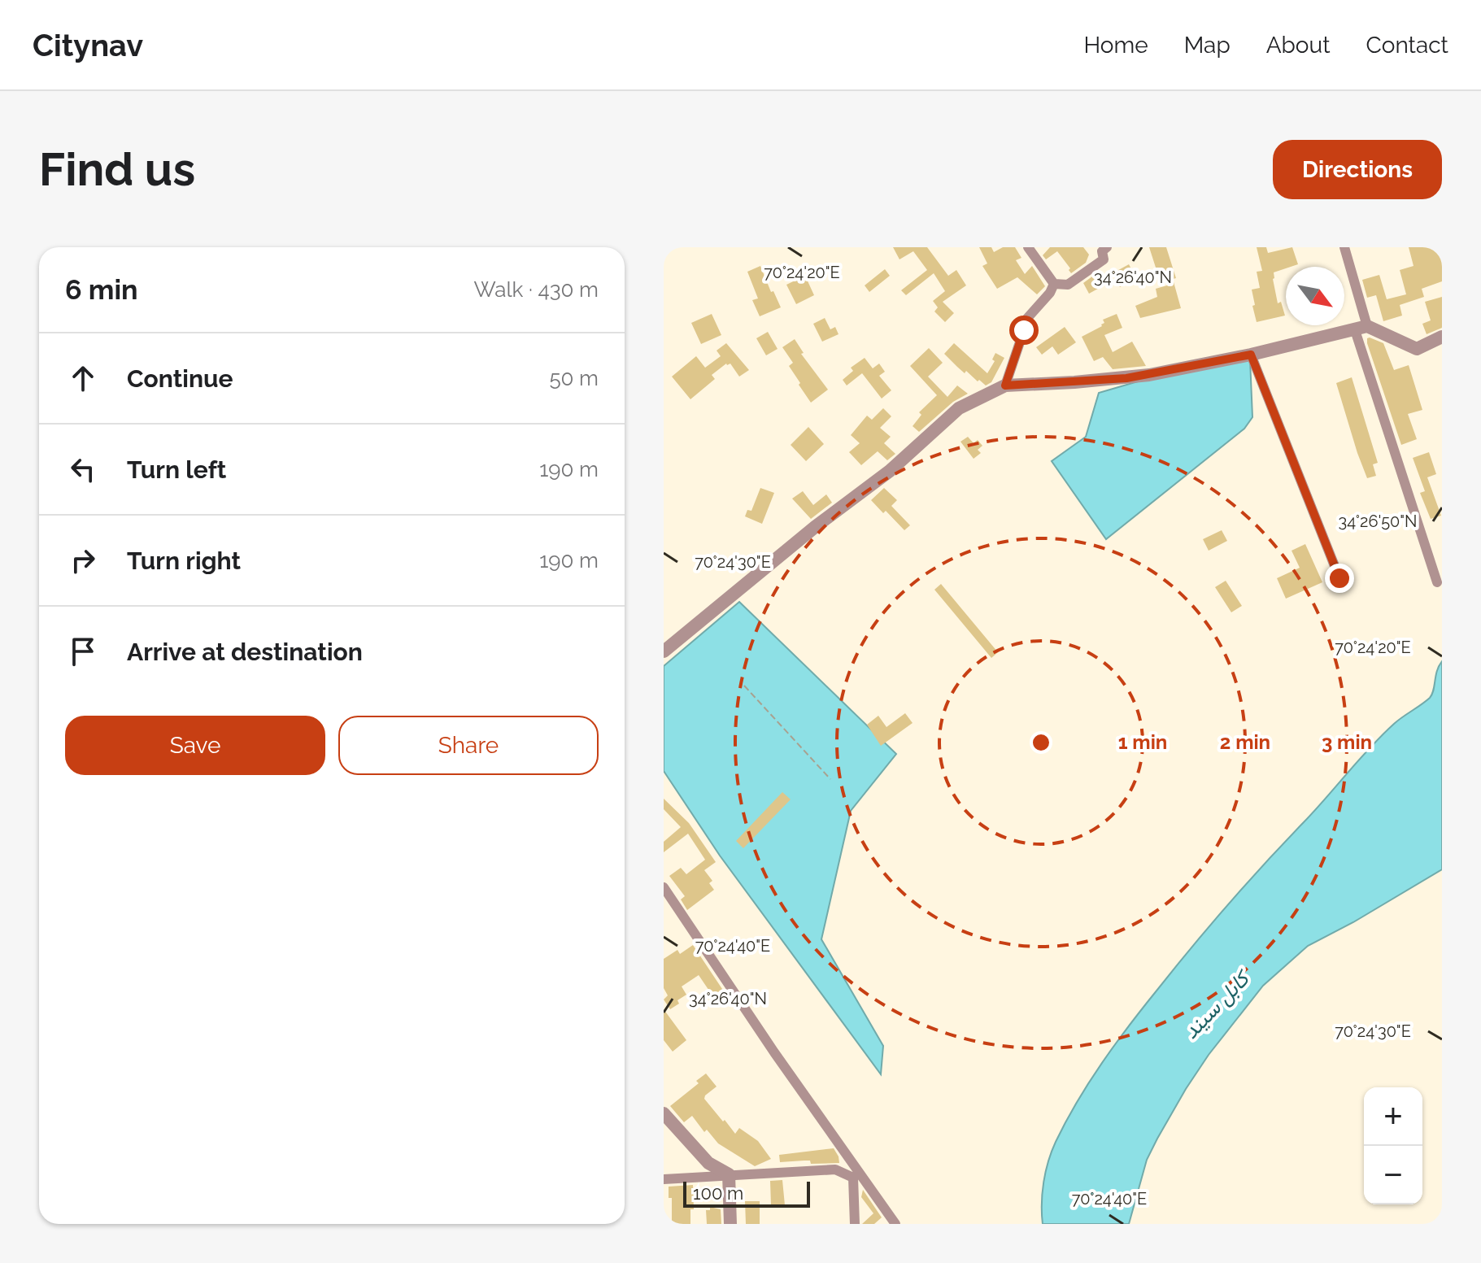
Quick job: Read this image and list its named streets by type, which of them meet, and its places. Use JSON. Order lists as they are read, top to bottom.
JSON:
{
  "water": ["کابل سيند"],
  "scale_bar": "100 m",
  "north": "bottom right",
  "page": {
    "header": "Citynav",
    "nav": [
      "Home",
      "Map",
      "About",
      "Contact"
    ],
    "buttons": [
      "Directions",
      ["Save", "Share"]
    ],
    "title": "Find us",
    "heading": ["6 min", "Walk · 430 m"],
    "list": [
      ["Continue", "50 m"],
      ["Turn left", "190 m"],
      ["Turn right", "190 m"],
      "Arrive at destination"
    ],
    "map_buttons": ["+", "−"],
    "scale": "100 m"
  },
  "coordinates": [
    "70°24'20\"E",
    "34°26'40\"N",
    "34°26'50\"N",
    "70°24'30\"E",
    "70°24'40\"E"
  ],
  "rings": ["1 min", "2 min", "3 min"]
}
